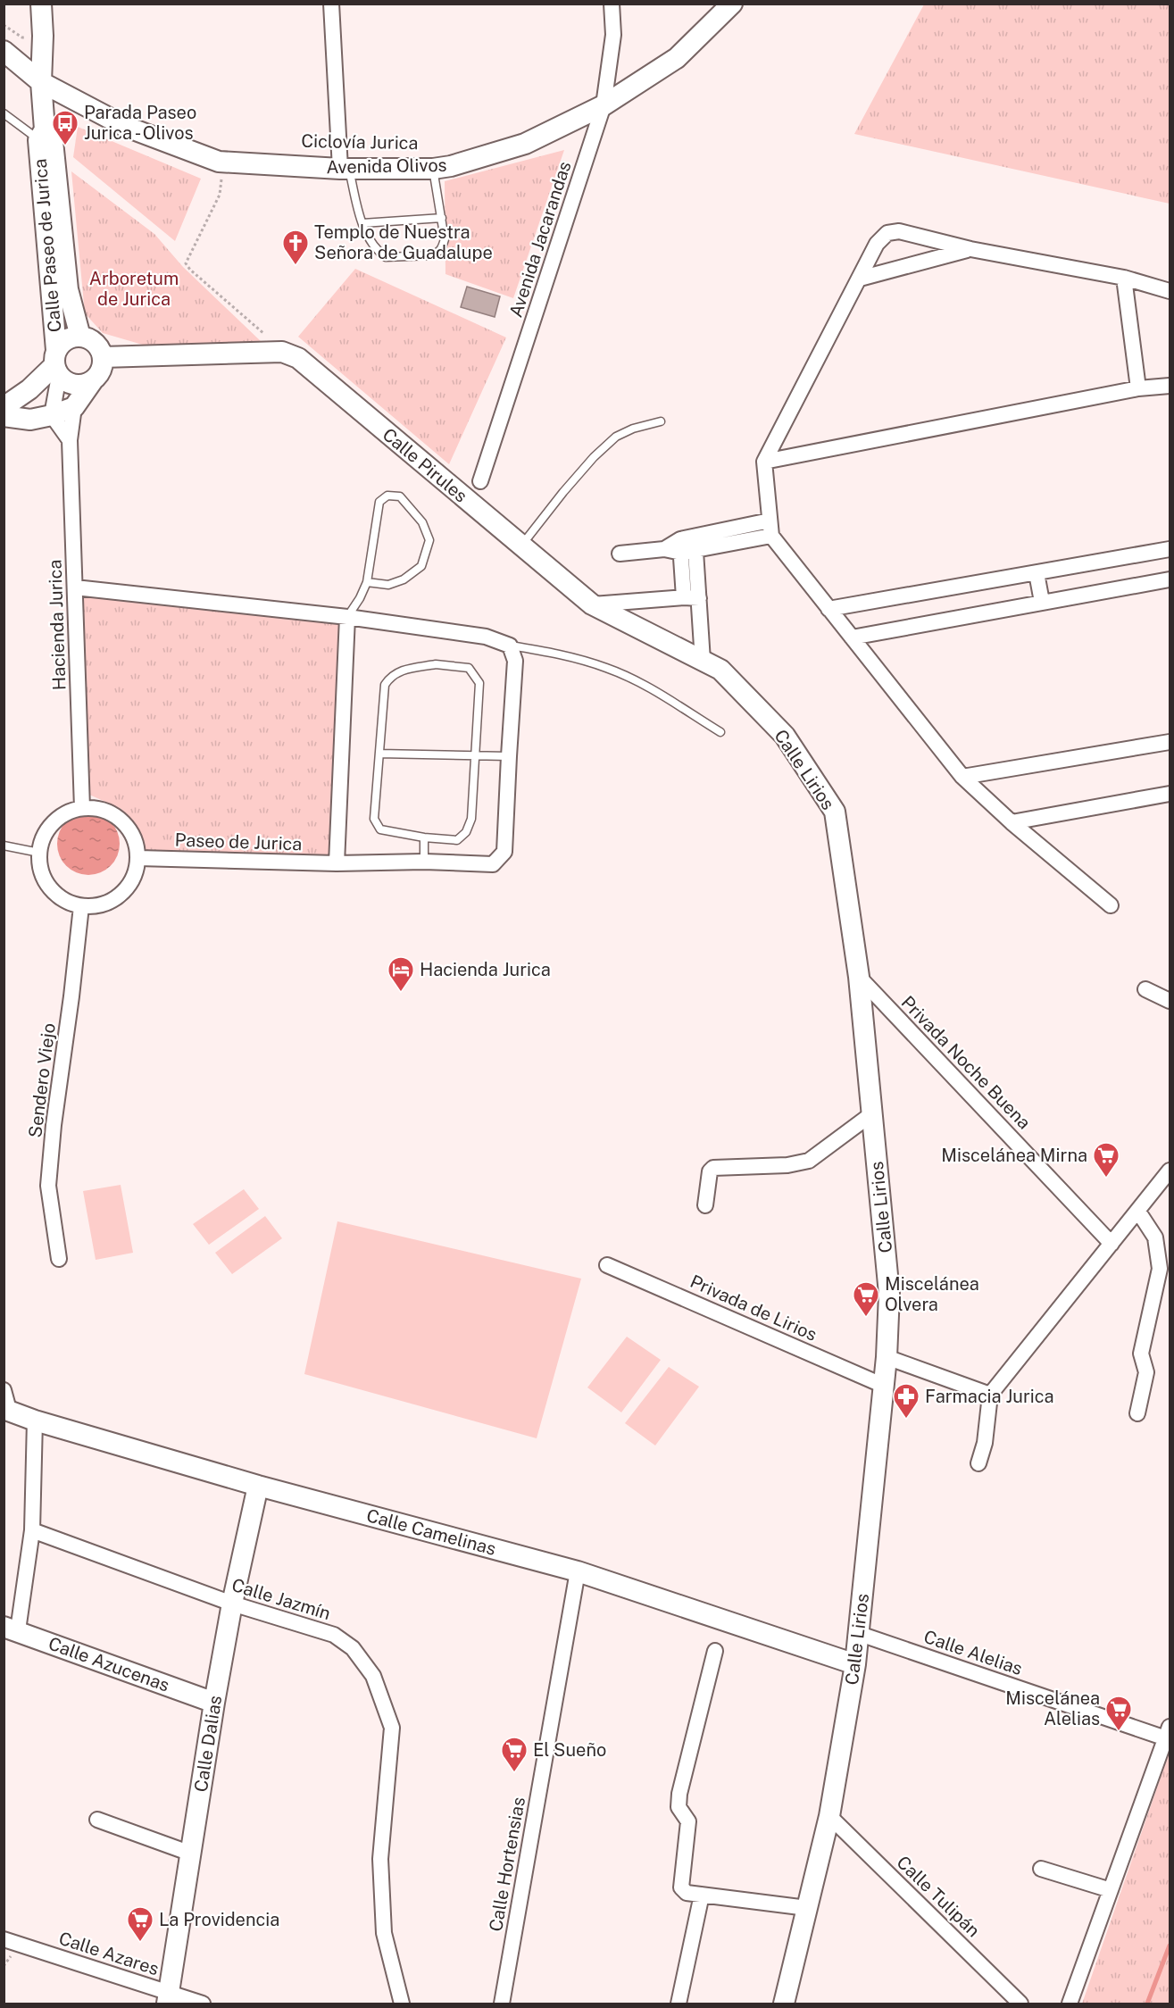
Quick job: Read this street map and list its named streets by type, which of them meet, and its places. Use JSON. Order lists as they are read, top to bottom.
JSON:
{
  "streets": {
    "street": [
      "Avenida Olivos",
      "Avenida Jacarandas",
      "Calle Paseo de Jurica",
      "Calle Pirules",
      "Hacienda Jurica",
      "Calle Lirios",
      "Paseo de Jurica",
      "Privada Noche Buena",
      "Sendero Viejo",
      "Privada de Lirios",
      "Calle Camelinas",
      "Calle Jazmín",
      "Calle Alelias",
      "Calle Azucenas",
      "Calle Dalias",
      "Calle Hortensias",
      "Calle Tulipán",
      "Calle Azares"
    ]
  },
  "crossings": [
    ["Avenida Olivos", "Avenida Jacarandas"],
    ["Avenida Olivos", "Calle Paseo de Jurica"],
    ["Calle Paseo de Jurica", "Calle Pirules"],
    ["Calle Pirules", "Calle Lirios"],
    ["Hacienda Jurica", "Paseo de Jurica"],
    ["Hacienda Jurica", "Sendero Viejo"],
    ["Calle Lirios", "Privada Noche Buena"],
    ["Calle Lirios", "Privada de Lirios"],
    ["Calle Lirios", "Calle Camelinas"],
    ["Calle Lirios", "Calle Alelias"],
    ["Calle Lirios", "Calle Tulipán"],
    ["Paseo de Jurica", "Sendero Viejo"],
    ["Calle Camelinas", "Calle Dalias"],
    ["Calle Camelinas", "Calle Hortensias"],
    ["Calle Jazmín", "Calle Dalias"],
    ["Calle Azucenas", "Calle Dalias"],
    ["Calle Dalias", "Calle Azares"]
  ],
  "parks": ["Arboretum de Jurica"],
  "places": {
    "bus stop": ["Parada Paseo Jurica - Olivos"],
    "church": ["Templo de Nuestra Señora de Guadalupe"],
    "hotel": ["Hacienda Jurica"],
    "supermarket": [
      "Miscelánea Mirna",
      "Miscelánea Olvera",
      "Miscelánea Alelias",
      "El Sueño",
      "La Providencia"
    ],
    "pharmacy": ["Farmacia Jurica"]
  }
}
